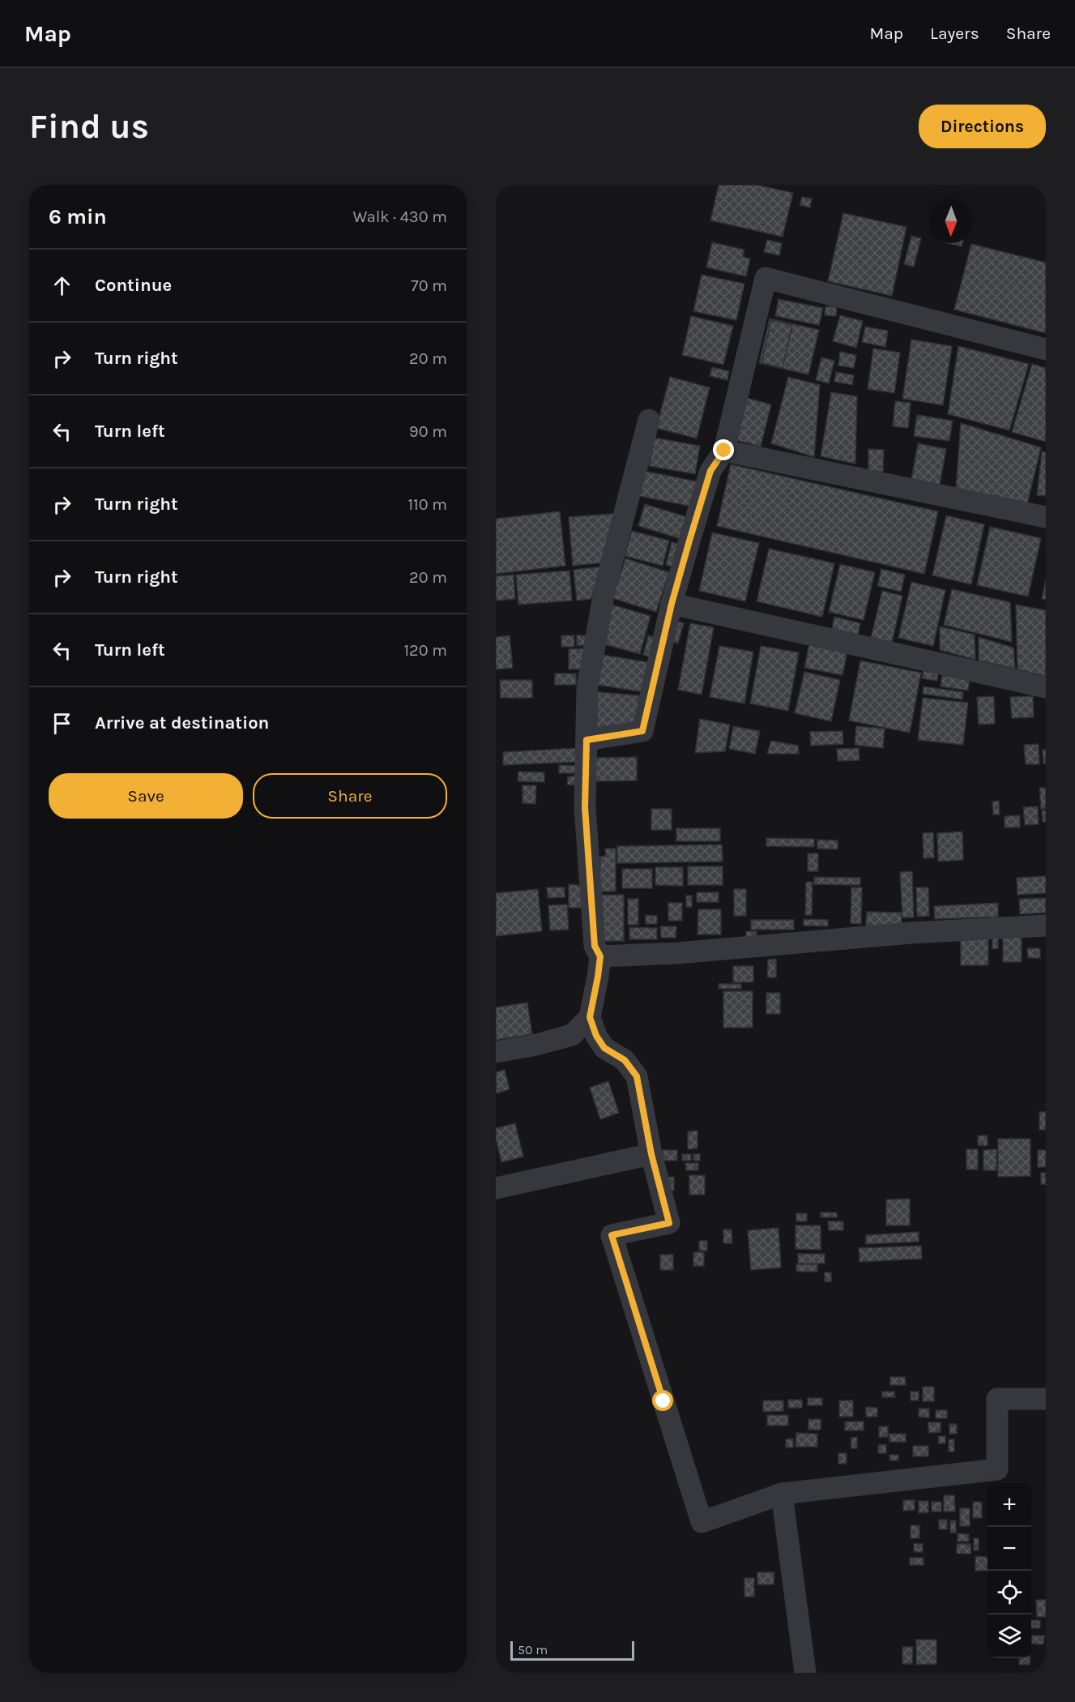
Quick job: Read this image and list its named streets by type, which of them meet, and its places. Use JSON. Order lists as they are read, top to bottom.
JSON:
{
  "scale_bar": "50 m",
  "north": "bottom",
  "page": {
    "header": "Map",
    "nav": ["Map", "Layers", "Share"],
    "buttons": [
      "Directions",
      ["Save", "Share"]
    ],
    "title": "Find us",
    "heading": ["6 min", "Walk · 430 m"],
    "list": [
      ["Continue", "70 m"],
      ["Turn right", "20 m"],
      ["Turn left", "90 m"],
      ["Turn right", "110 m"],
      ["Turn right", "20 m"],
      ["Turn left", "120 m"],
      "Arrive at destination"
    ],
    "map_buttons": ["+", "−"],
    "scale": "50 m"
  }
}
